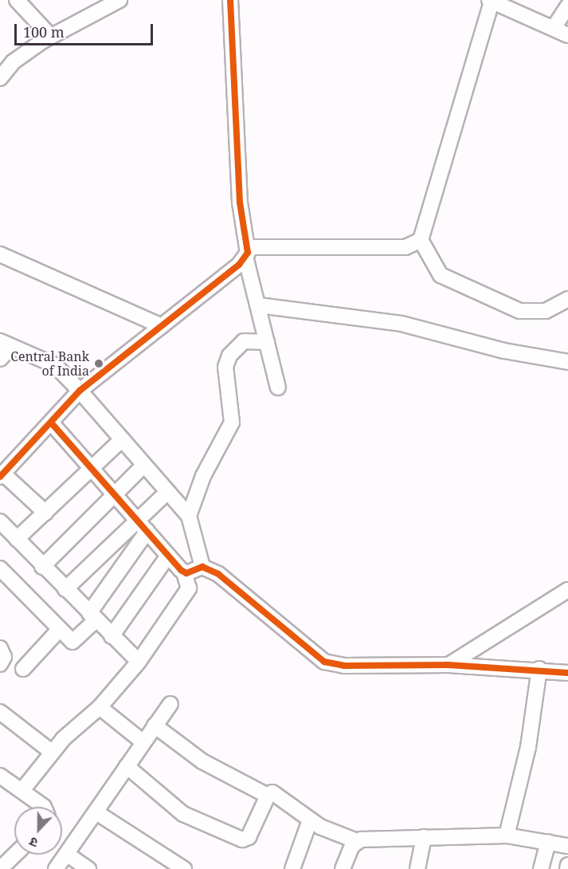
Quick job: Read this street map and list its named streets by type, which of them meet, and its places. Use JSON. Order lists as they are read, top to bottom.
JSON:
{
  "places": ["Central Bank of India"],
  "scale_bar": "100 m",
  "north": "bottom"
}
